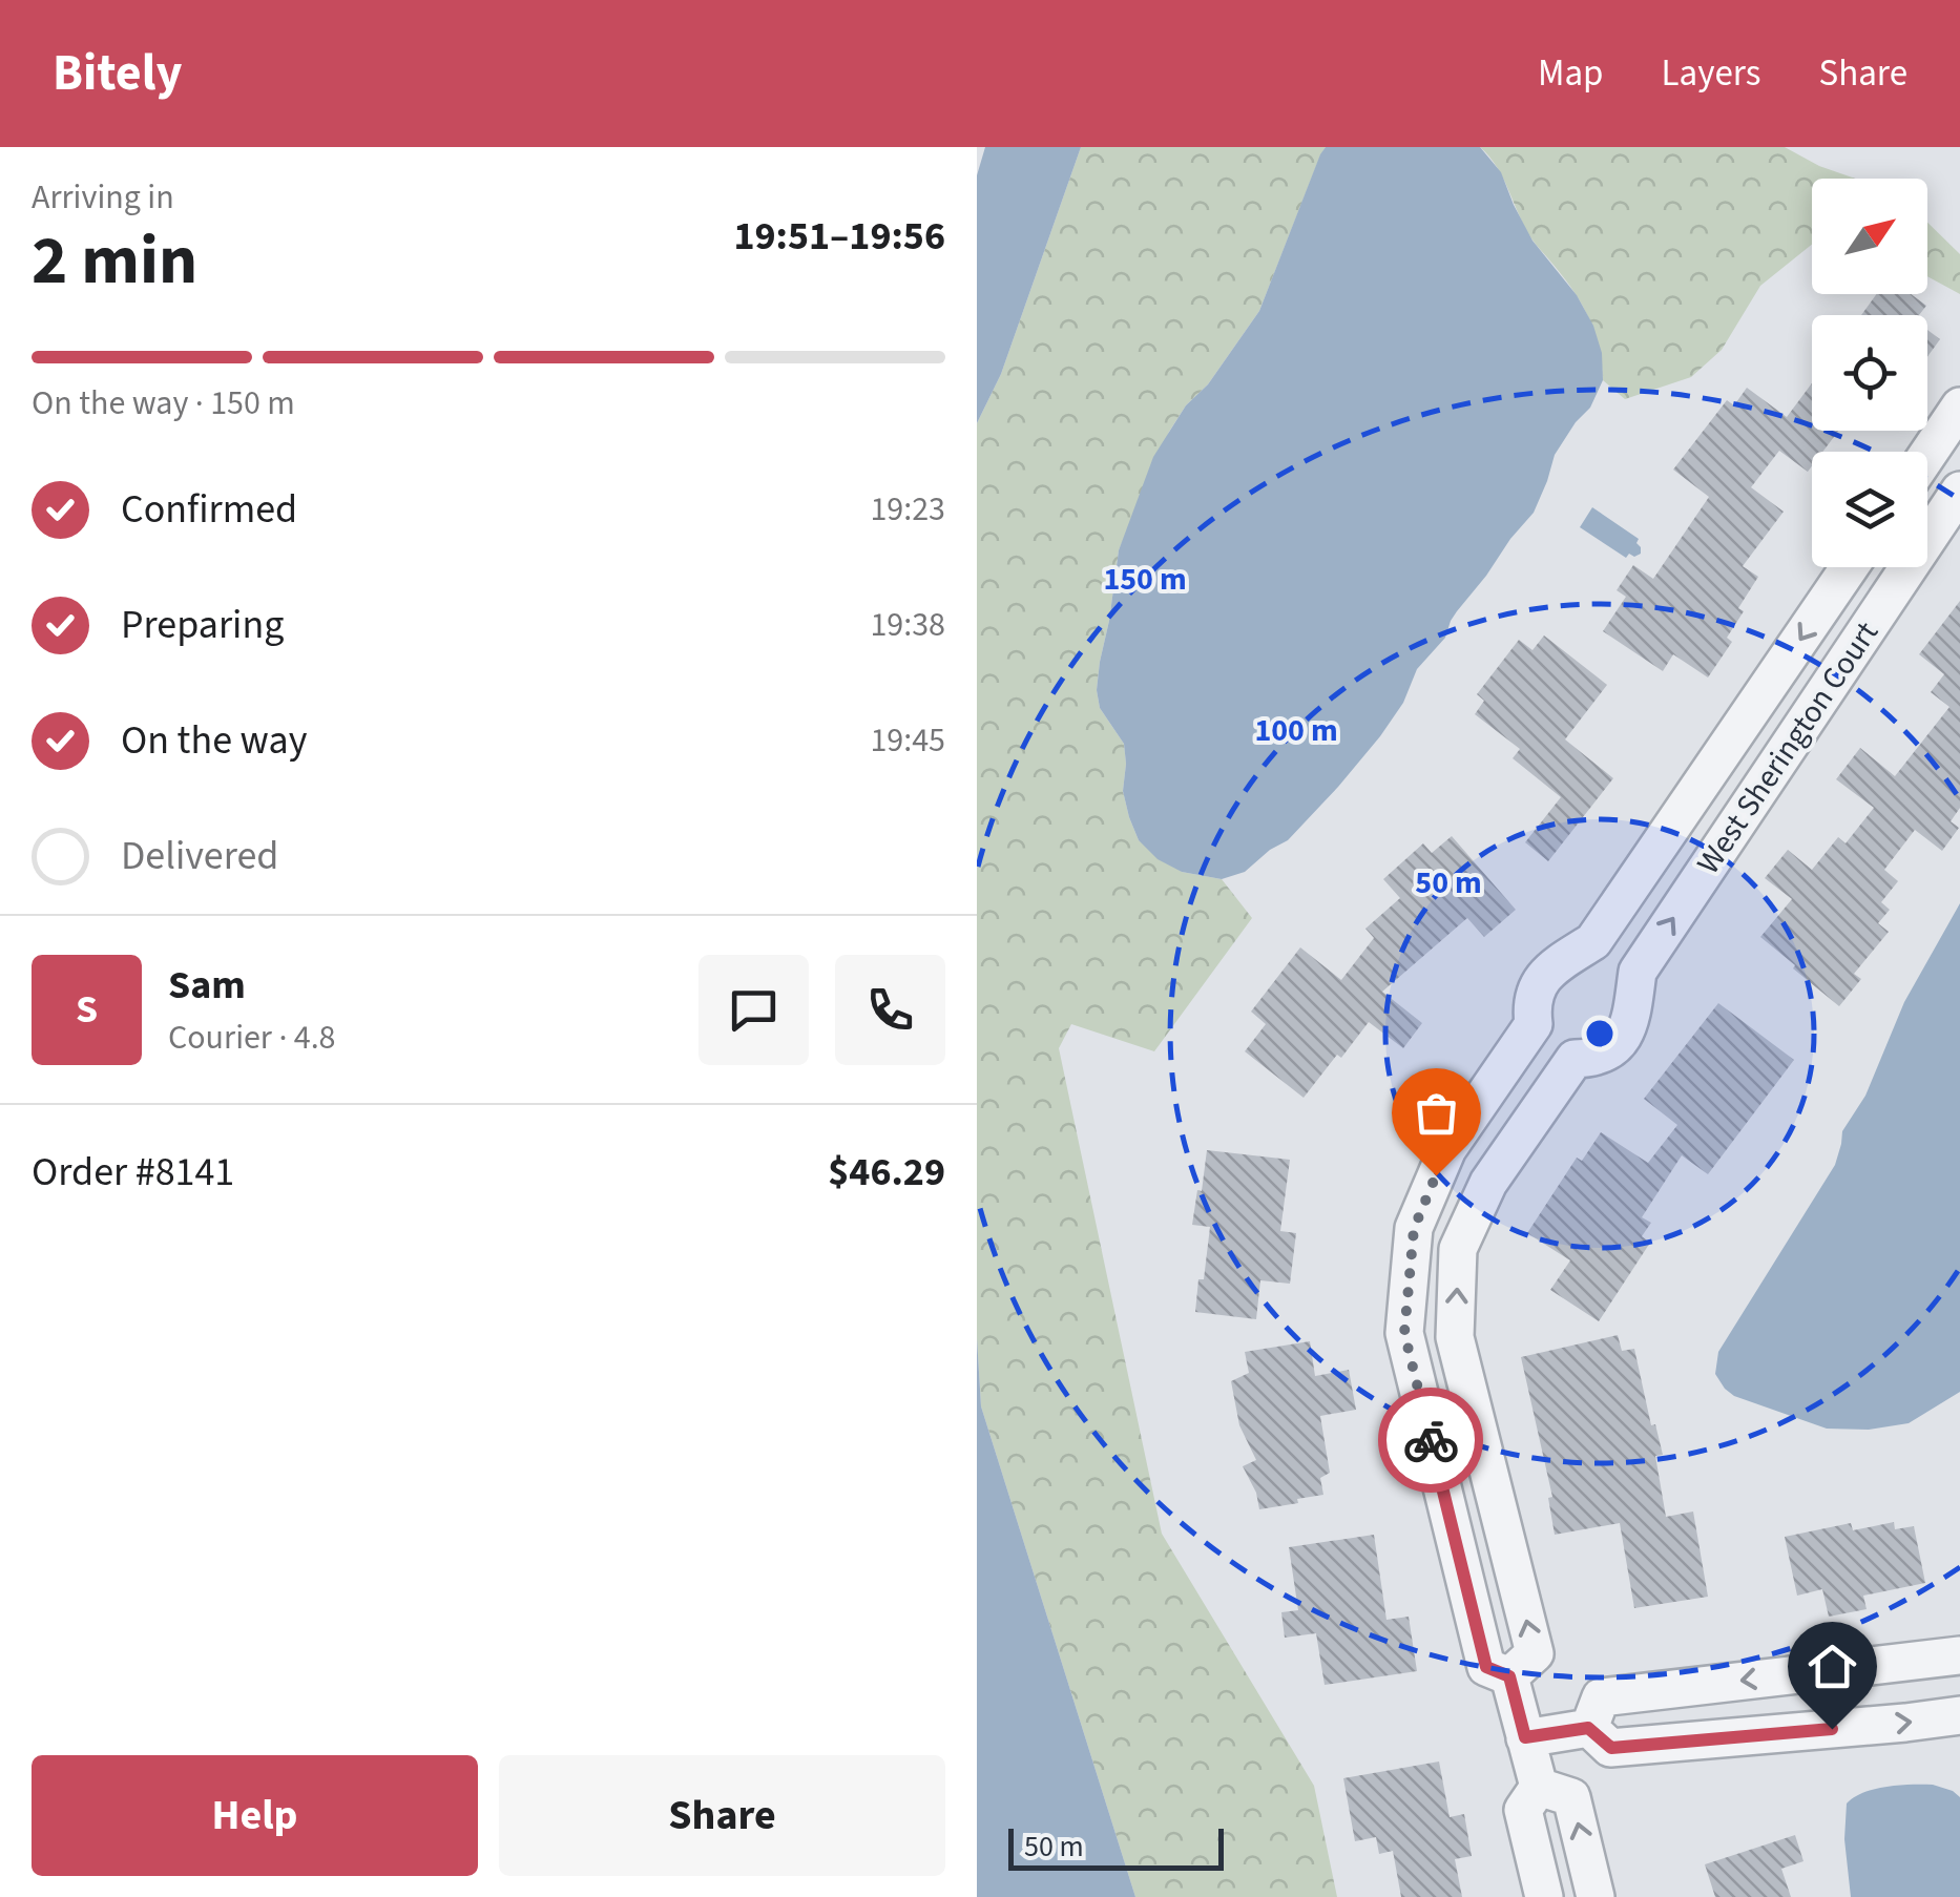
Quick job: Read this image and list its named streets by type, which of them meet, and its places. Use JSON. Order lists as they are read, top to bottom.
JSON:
{
  "streets": {
    "street": ["West Sherington Court"]
  },
  "scale_bar": "50 m",
  "north": "top right",
  "page": {
    "header": "Bitely",
    "nav": ["Map", "Layers", "Share"],
    "heading": ["2 min", "Arriving in", "19:51–19:56"],
    "panel": [
      "Sam",
      "Courier · 4.8",
      "Order #8141",
      "$46.29"
    ],
    "bar": "On the way · 150 m",
    "list": [
      ["Confirmed", "19:23"],
      ["Preparing", "19:38"],
      ["On the way", "19:45"],
      "Delivered"
    ],
    "round": "S",
    "buttons": ["Help", "Share"],
    "scale": "50 m"
  },
  "rings": ["150 m", "100 m", "50 m"]
}
